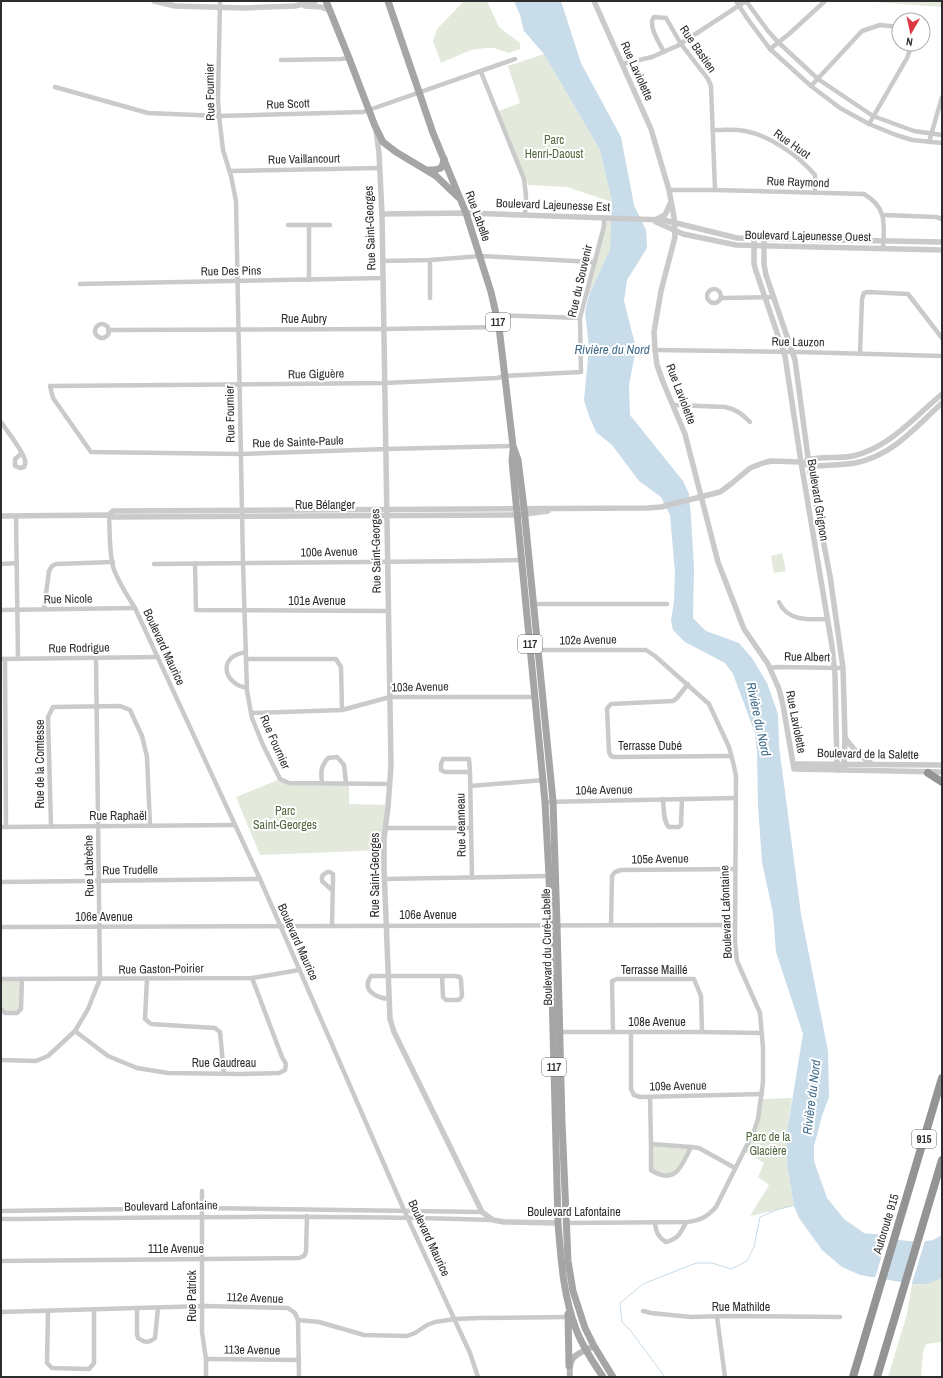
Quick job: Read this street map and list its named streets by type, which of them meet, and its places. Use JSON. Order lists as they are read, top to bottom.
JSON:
{
  "streets": {
    "highway": ["915", "Autoroute 915"],
    "main road": [
      "Rue Labelle",
      "Rue Saint-Georges",
      "117",
      "Boulevard du Curé-Labelle"
    ],
    "street": [
      "Rue Bastien",
      "Rue Laviolette",
      "Rue Fournier",
      "Rue Scott",
      "Rue Huot",
      "Rue Vaillancourt",
      "Rue Raymond",
      "Boulevard Lajeunesse Est",
      "Boulevard Lajeunesse Ouest",
      "Rue Des Pins",
      "Rue du Souvenir",
      "Rue Aubry",
      "Rue Lauzon",
      "Rue Giguère",
      "Rue de Sainte-Paule",
      "Boulevard Grignon",
      "Rue Bélanger",
      "100e Avenue",
      "Rue Nicole",
      "101e Avenue",
      "102e Avenue",
      "Boulevard Maurice",
      "Rue Rodrigue",
      "Rue Albert",
      "103e Avenue",
      "Terrasse Dubé",
      "Boulevard de la Salette",
      "Rue de la Comtesse",
      "104e Avenue",
      "Rue Raphaël",
      "Rue Jeanneau",
      "105e Avenue",
      "Rue Labrèche",
      "Rue Trudelle",
      "Boulevard Lafontaine",
      "106e Avenue",
      "Rue Gaston-Poirier",
      "Terrasse Maillé",
      "108e Avenue",
      "Rue Gaudreau",
      "109e Avenue",
      "111e Avenue",
      "Rue Patrick",
      "112e Avenue",
      "Rue Mathilde",
      "113e Avenue"
    ]
  },
  "crossings": [
    ["Rue Bastien", "Rue Huot"],
    ["Rue Bastien", "Rue Raymond"],
    ["Rue Laviolette", "Rue Raymond"],
    ["Rue Laviolette", "Boulevard Lajeunesse Est"],
    ["Rue Laviolette", "Boulevard Lajeunesse Ouest"],
    ["Rue Laviolette", "Rue Lauzon"],
    ["Rue Laviolette", "Rue Bélanger"],
    ["Rue Laviolette", "Rue Albert"],
    ["Rue Laviolette", "Boulevard de la Salette"],
    ["Rue Fournier", "Rue Scott"],
    ["Rue Fournier", "Rue Vaillancourt"],
    ["Rue Fournier", "Rue Saint-Georges"],
    ["Rue Fournier", "Rue Des Pins"],
    ["Rue Fournier", "Rue Aubry"],
    ["Rue Fournier", "Rue Giguère"],
    ["Rue Fournier", "Rue de Sainte-Paule"],
    ["Rue Fournier", "Rue Bélanger"],
    ["Rue Fournier", "100e Avenue"],
    ["Rue Fournier", "101e Avenue"],
    ["Rue Fournier", "103e Avenue"],
    ["Rue Scott", "Rue Labelle"],
    ["Rue Scott", "Rue Saint-Georges"],
    ["Rue Huot", "Rue Raymond"],
    ["Rue Vaillancourt", "Rue Saint-Georges"],
    ["Boulevard Lajeunesse Est", "Rue Labelle"],
    ["Boulevard Lajeunesse Est", "Rue Saint-Georges"],
    ["Boulevard Lajeunesse Est", "Boulevard Lajeunesse Ouest"],
    ["Boulevard Lajeunesse Est", "Rue du Souvenir"],
    ["Rue Labelle", "Rue Saint-Georges"],
    ["Rue Labelle", "Rue Aubry"],
    ["Rue Labelle", "Rue Giguère"],
    ["Rue Labelle", "Rue de Sainte-Paule"],
    ["Rue Labelle", "Rue Bélanger"],
    ["Rue Labelle", "Boulevard du Curé-Labelle"],
    ["Rue Saint-Georges", "Rue Des Pins"],
    ["Rue Saint-Georges", "Rue Aubry"],
    ["Rue Saint-Georges", "Rue Giguère"],
    ["Rue Saint-Georges", "Rue de Sainte-Paule"],
    ["Rue Saint-Georges", "Rue Bélanger"],
    ["Rue Saint-Georges", "100e Avenue"],
    ["Rue Saint-Georges", "101e Avenue"],
    ["Rue Saint-Georges", "103e Avenue"],
    ["Rue Saint-Georges", "Boulevard Lafontaine"],
    ["Rue Saint-Georges", "106e Avenue"],
    ["Boulevard Lajeunesse Ouest", "Boulevard Grignon"],
    ["Rue du Souvenir", "Rue Giguère"],
    ["Rue Lauzon", "Boulevard Grignon"],
    ["Rue Giguère", "Rue de Sainte-Paule"],
    ["Boulevard Grignon", "Rue Bélanger"],
    ["Boulevard Grignon", "Rue Albert"],
    ["Boulevard Grignon", "Boulevard de la Salette"],
    ["Rue Bélanger", "Boulevard Maurice"],
    ["Rue Bélanger", "Boulevard du Curé-Labelle"],
    ["100e Avenue", "101e Avenue"],
    ["100e Avenue", "Boulevard du Curé-Labelle"],
    ["Rue Nicole", "Boulevard Maurice"],
    ["102e Avenue", "Boulevard Lafontaine"],
    ["102e Avenue", "Boulevard du Curé-Labelle"],
    ["Boulevard Maurice", "Rue Rodrigue"],
    ["Boulevard Maurice", "Rue Raphaël"],
    ["Boulevard Maurice", "Rue Trudelle"],
    ["Boulevard Maurice", "Boulevard Lafontaine"],
    ["Boulevard Maurice", "106e Avenue"],
    ["Boulevard Maurice", "Rue Gaston-Poirier"],
    ["Rue Rodrigue", "Rue Labrèche"],
    ["103e Avenue", "Boulevard du Curé-Labelle"],
    ["Terrasse Dubé", "Boulevard Lafontaine"],
    ["Rue de la Comtesse", "Rue Raphaël"],
    ["Rue de la Comtesse", "Rue Labrèche"],
    ["104e Avenue", "Boulevard Lafontaine"],
    ["104e Avenue", "Boulevard du Curé-Labelle"],
    ["Rue Raphaël", "Rue Labrèche"],
    ["105e Avenue", "Boulevard Lafontaine"],
    ["105e Avenue", "106e Avenue"],
    ["Rue Labrèche", "Rue Trudelle"],
    ["Rue Labrèche", "106e Avenue"],
    ["Rue Labrèche", "Rue Gaston-Poirier"],
    ["Rue Labrèche", "Rue Gaudreau"],
    ["Boulevard Lafontaine", "106e Avenue"],
    ["Boulevard Lafontaine", "Boulevard du Curé-Labelle"],
    ["Boulevard Lafontaine", "108e Avenue"],
    ["Boulevard Lafontaine", "109e Avenue"],
    ["Boulevard Lafontaine", "111e Avenue"],
    ["Boulevard Lafontaine", "Rue Patrick"],
    ["106e Avenue", "Boulevard du Curé-Labelle"],
    ["Boulevard du Curé-Labelle", "108e Avenue"],
    ["Rue Gaston-Poirier", "Rue Gaudreau"],
    ["Terrasse Maillé", "108e Avenue"],
    ["108e Avenue", "109e Avenue"],
    ["111e Avenue", "Rue Patrick"],
    ["Rue Patrick", "112e Avenue"],
    ["Rue Patrick", "113e Avenue"]
  ],
  "water": ["Rivière du Nord"],
  "parks": ["Parc Henri-Daoust", "Parc Saint-Georges", "Parc de la Glacière"],
  "north": "bottom"
}
